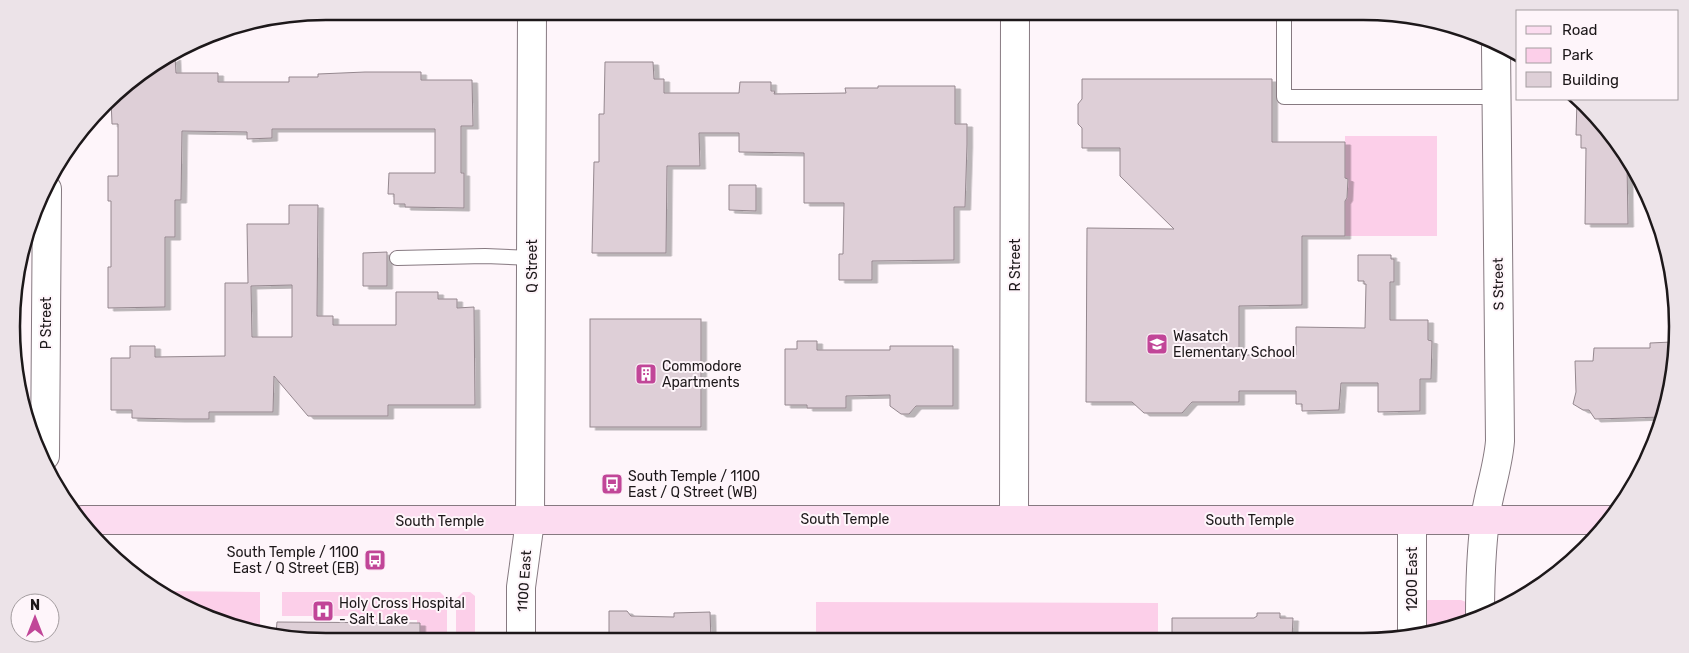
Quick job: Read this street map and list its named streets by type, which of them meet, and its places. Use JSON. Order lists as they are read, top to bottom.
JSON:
{
  "streets": {
    "main road": ["South Temple"],
    "street": [
      "R Street",
      "Q Street",
      "S Street",
      "P Street",
      "1200 East",
      "1100 East"
    ]
  },
  "crossings": [
    ["R Street", "South Temple"],
    ["Q Street", "South Temple"],
    ["Q Street", "1100 East"],
    ["S Street", "South Temple"],
    ["South Temple", "1200 East"],
    ["South Temple", "1100 East"]
  ],
  "places": {
    "school or university": ["Wasatch Elementary School"],
    "building": ["Commodore Apartments"],
    "bus stop": ["South Temple / 1100 East / Q Street (WB)", "South Temple / 1100 East / Q Street (EB)"],
    "hospital": ["Holy Cross Hospital - Salt Lake"]
  },
  "legend": ["Road", "Park", "Building"],
  "north": "top"
}
